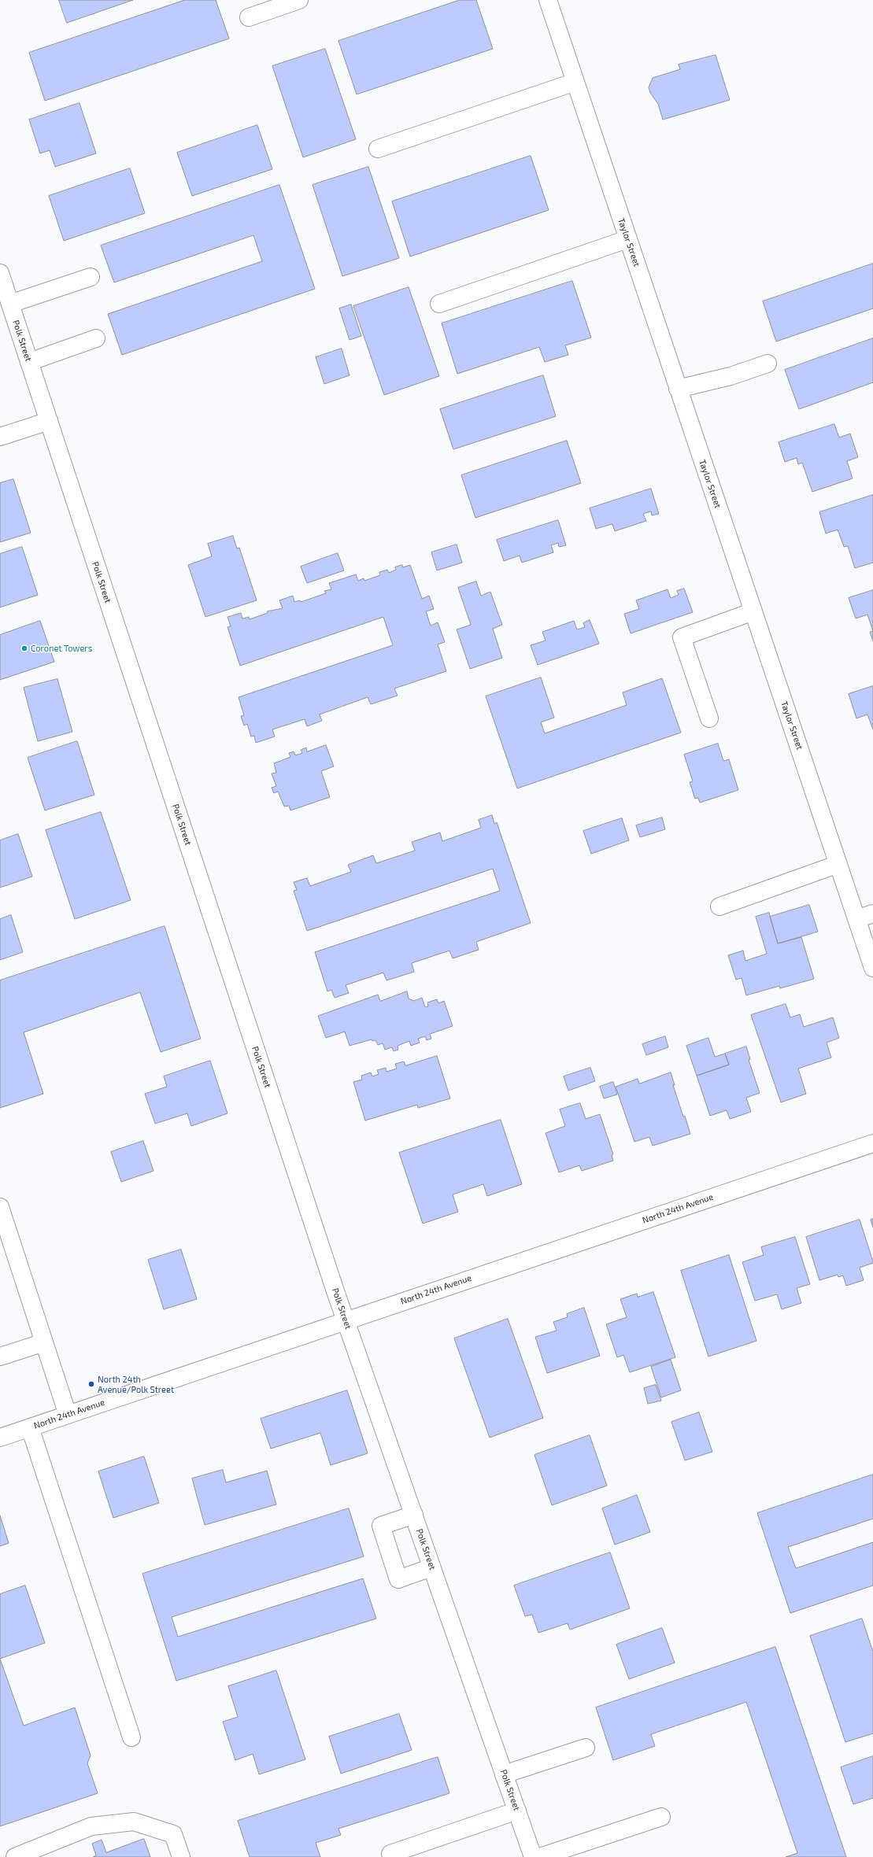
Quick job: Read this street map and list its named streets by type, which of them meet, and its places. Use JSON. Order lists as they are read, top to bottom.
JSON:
{
  "streets": {
    "street": ["Taylor Street", "Polk Street", "North 24th Avenue"]
  },
  "crossings": [
    ["Polk Street", "North 24th Avenue"]
  ],
  "places": ["Coronet Towers", "North 24th Avenue/Polk Street"]
}
